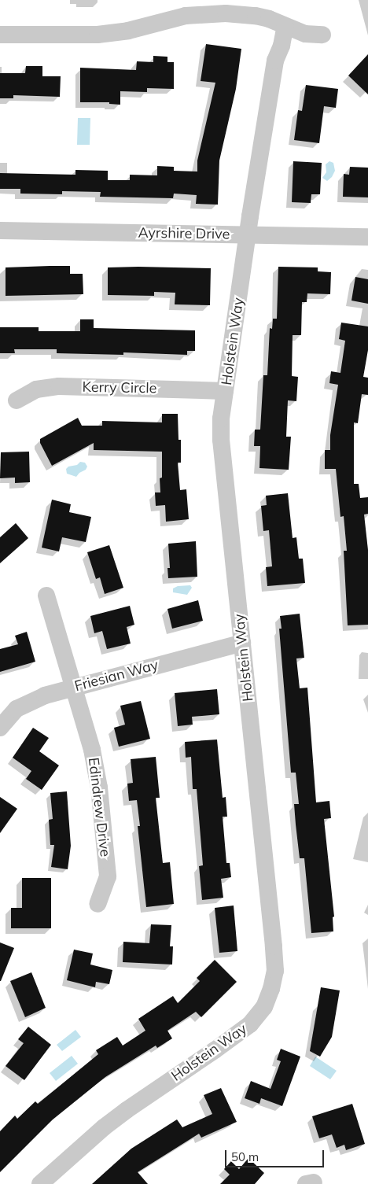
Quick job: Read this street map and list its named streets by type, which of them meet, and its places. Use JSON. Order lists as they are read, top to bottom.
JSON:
{
  "streets": {
    "street": [
      "Ayrshire Drive",
      "Holstein Way",
      "Kerry Circle",
      "Friesian Way",
      "Edindrew Drive"
    ]
  },
  "crossings": [
    ["Ayrshire Drive", "Holstein Way"],
    ["Holstein Way", "Kerry Circle"],
    ["Holstein Way", "Friesian Way"],
    ["Friesian Way", "Edindrew Drive"]
  ],
  "scale_bar": "50 m"
}
